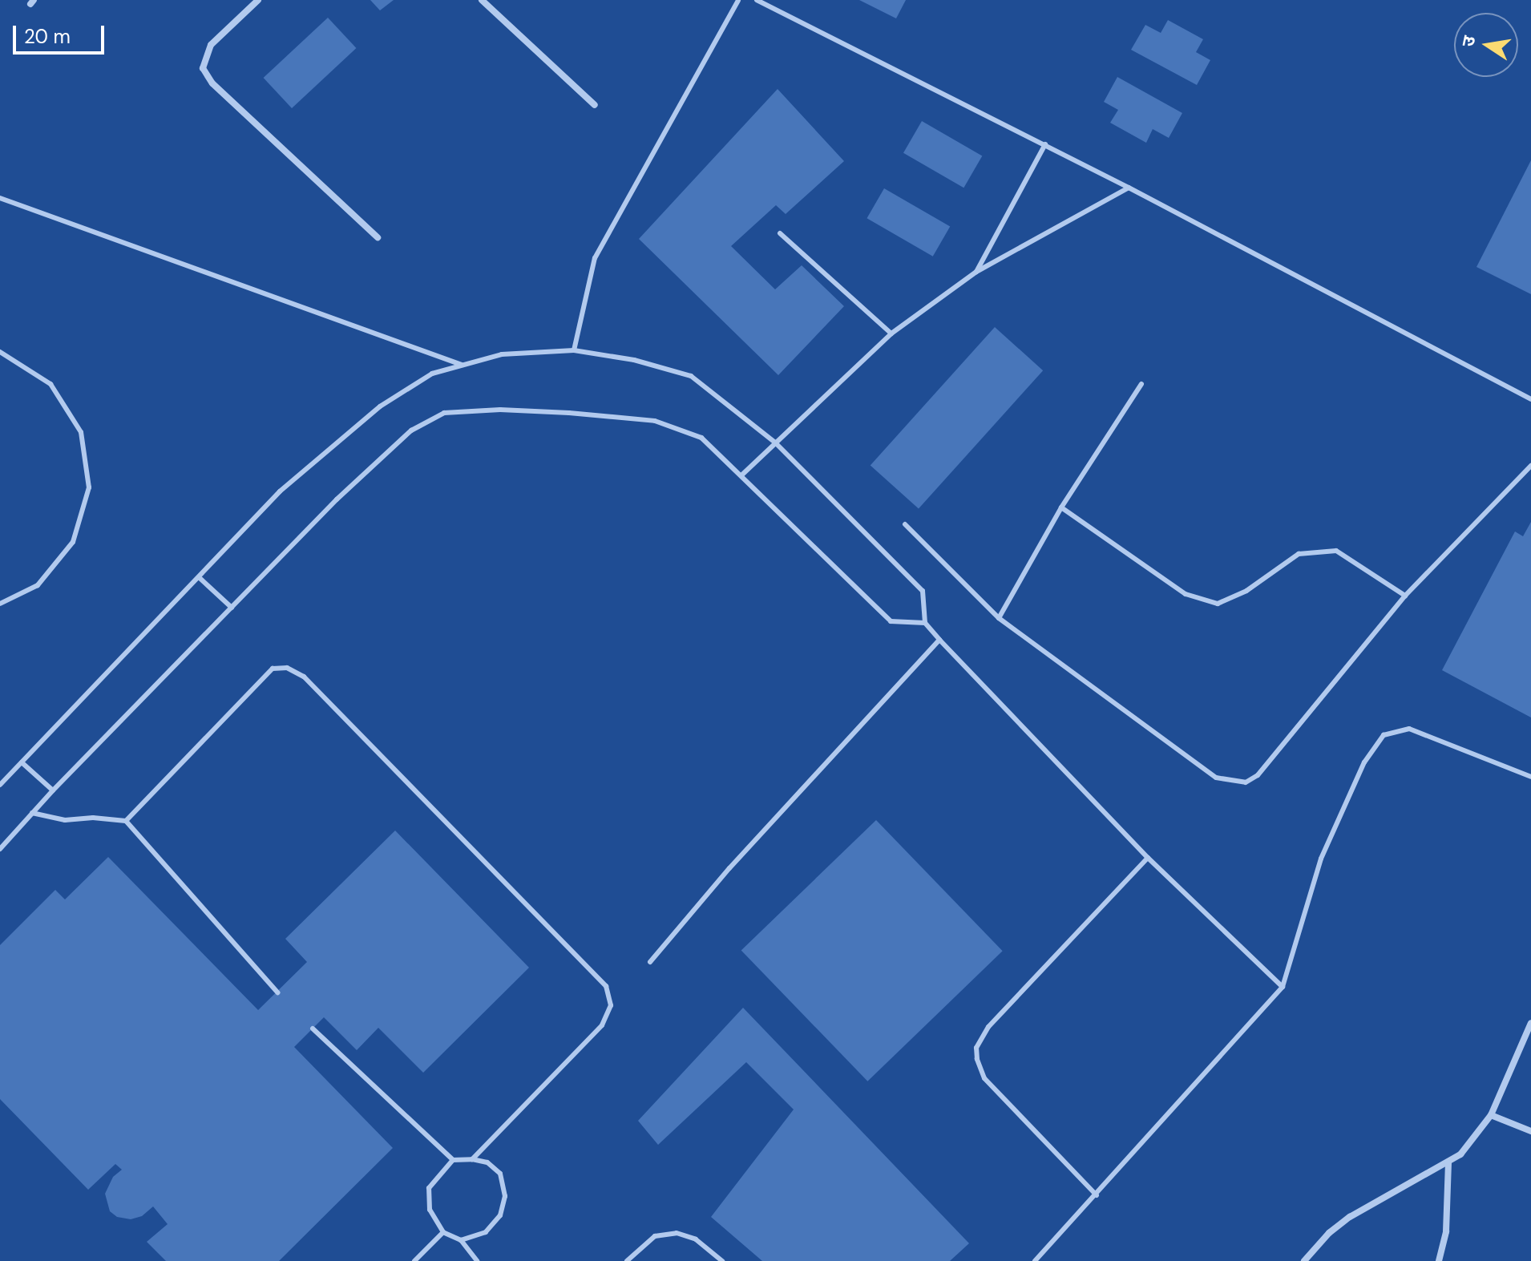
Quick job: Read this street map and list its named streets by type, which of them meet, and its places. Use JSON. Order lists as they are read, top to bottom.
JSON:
{
  "scale_bar": "20 m",
  "north": "left"
}
